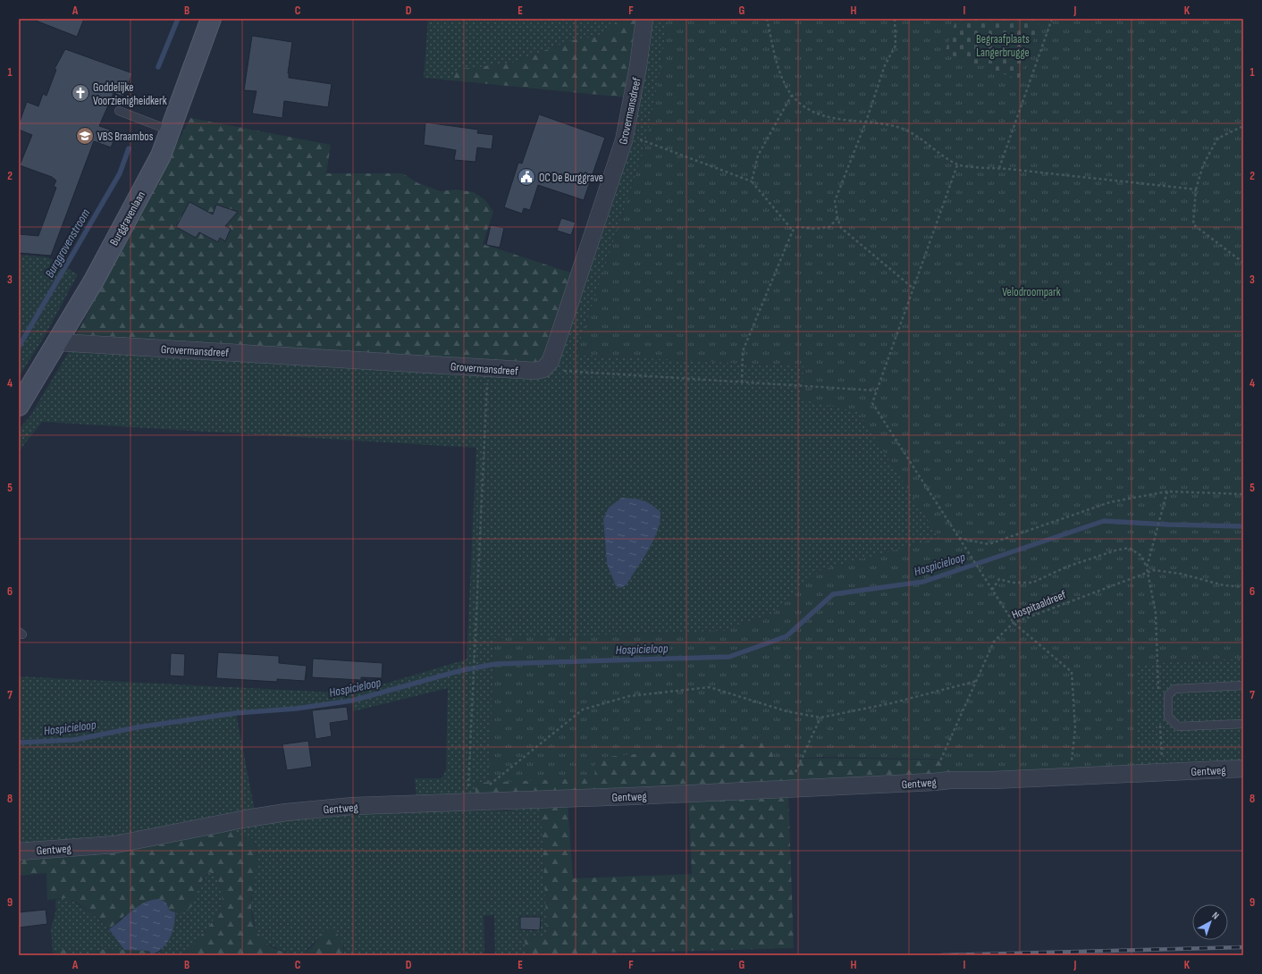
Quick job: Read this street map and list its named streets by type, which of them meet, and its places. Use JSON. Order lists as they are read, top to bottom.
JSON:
{
  "streets": {
    "main road": ["Burggravenlaan"],
    "street": ["Grovermansdreef", "Gentweg"],
    "path": ["Hospitaaldreef"]
  },
  "crossings": [
    ["Grovermansdreef", "Burggravenlaan"],
    ["Hospitaaldreef", "Gentweg"]
  ],
  "water": ["Burggravenstroom", "Hospicieloop"],
  "parks": ["Begraafplaats Langerbrugge", "Velodroompark"],
  "places": {
    "church": ["Goddelijke Voorzienigheidkerk"],
    "school or university": ["VBS Braambos"],
    "public building": ["OC De Burggrave"]
  },
  "north": "top right",
  "grid": {
    "columns": [
      "A",
      "B",
      "C",
      "D",
      "E",
      "F",
      "G",
      "H",
      "I",
      "J",
      "K"
    ],
    "rows": [
      "1",
      "2",
      "3",
      "4",
      "5",
      "6",
      "7",
      "8",
      "9"
    ]
  }
}
